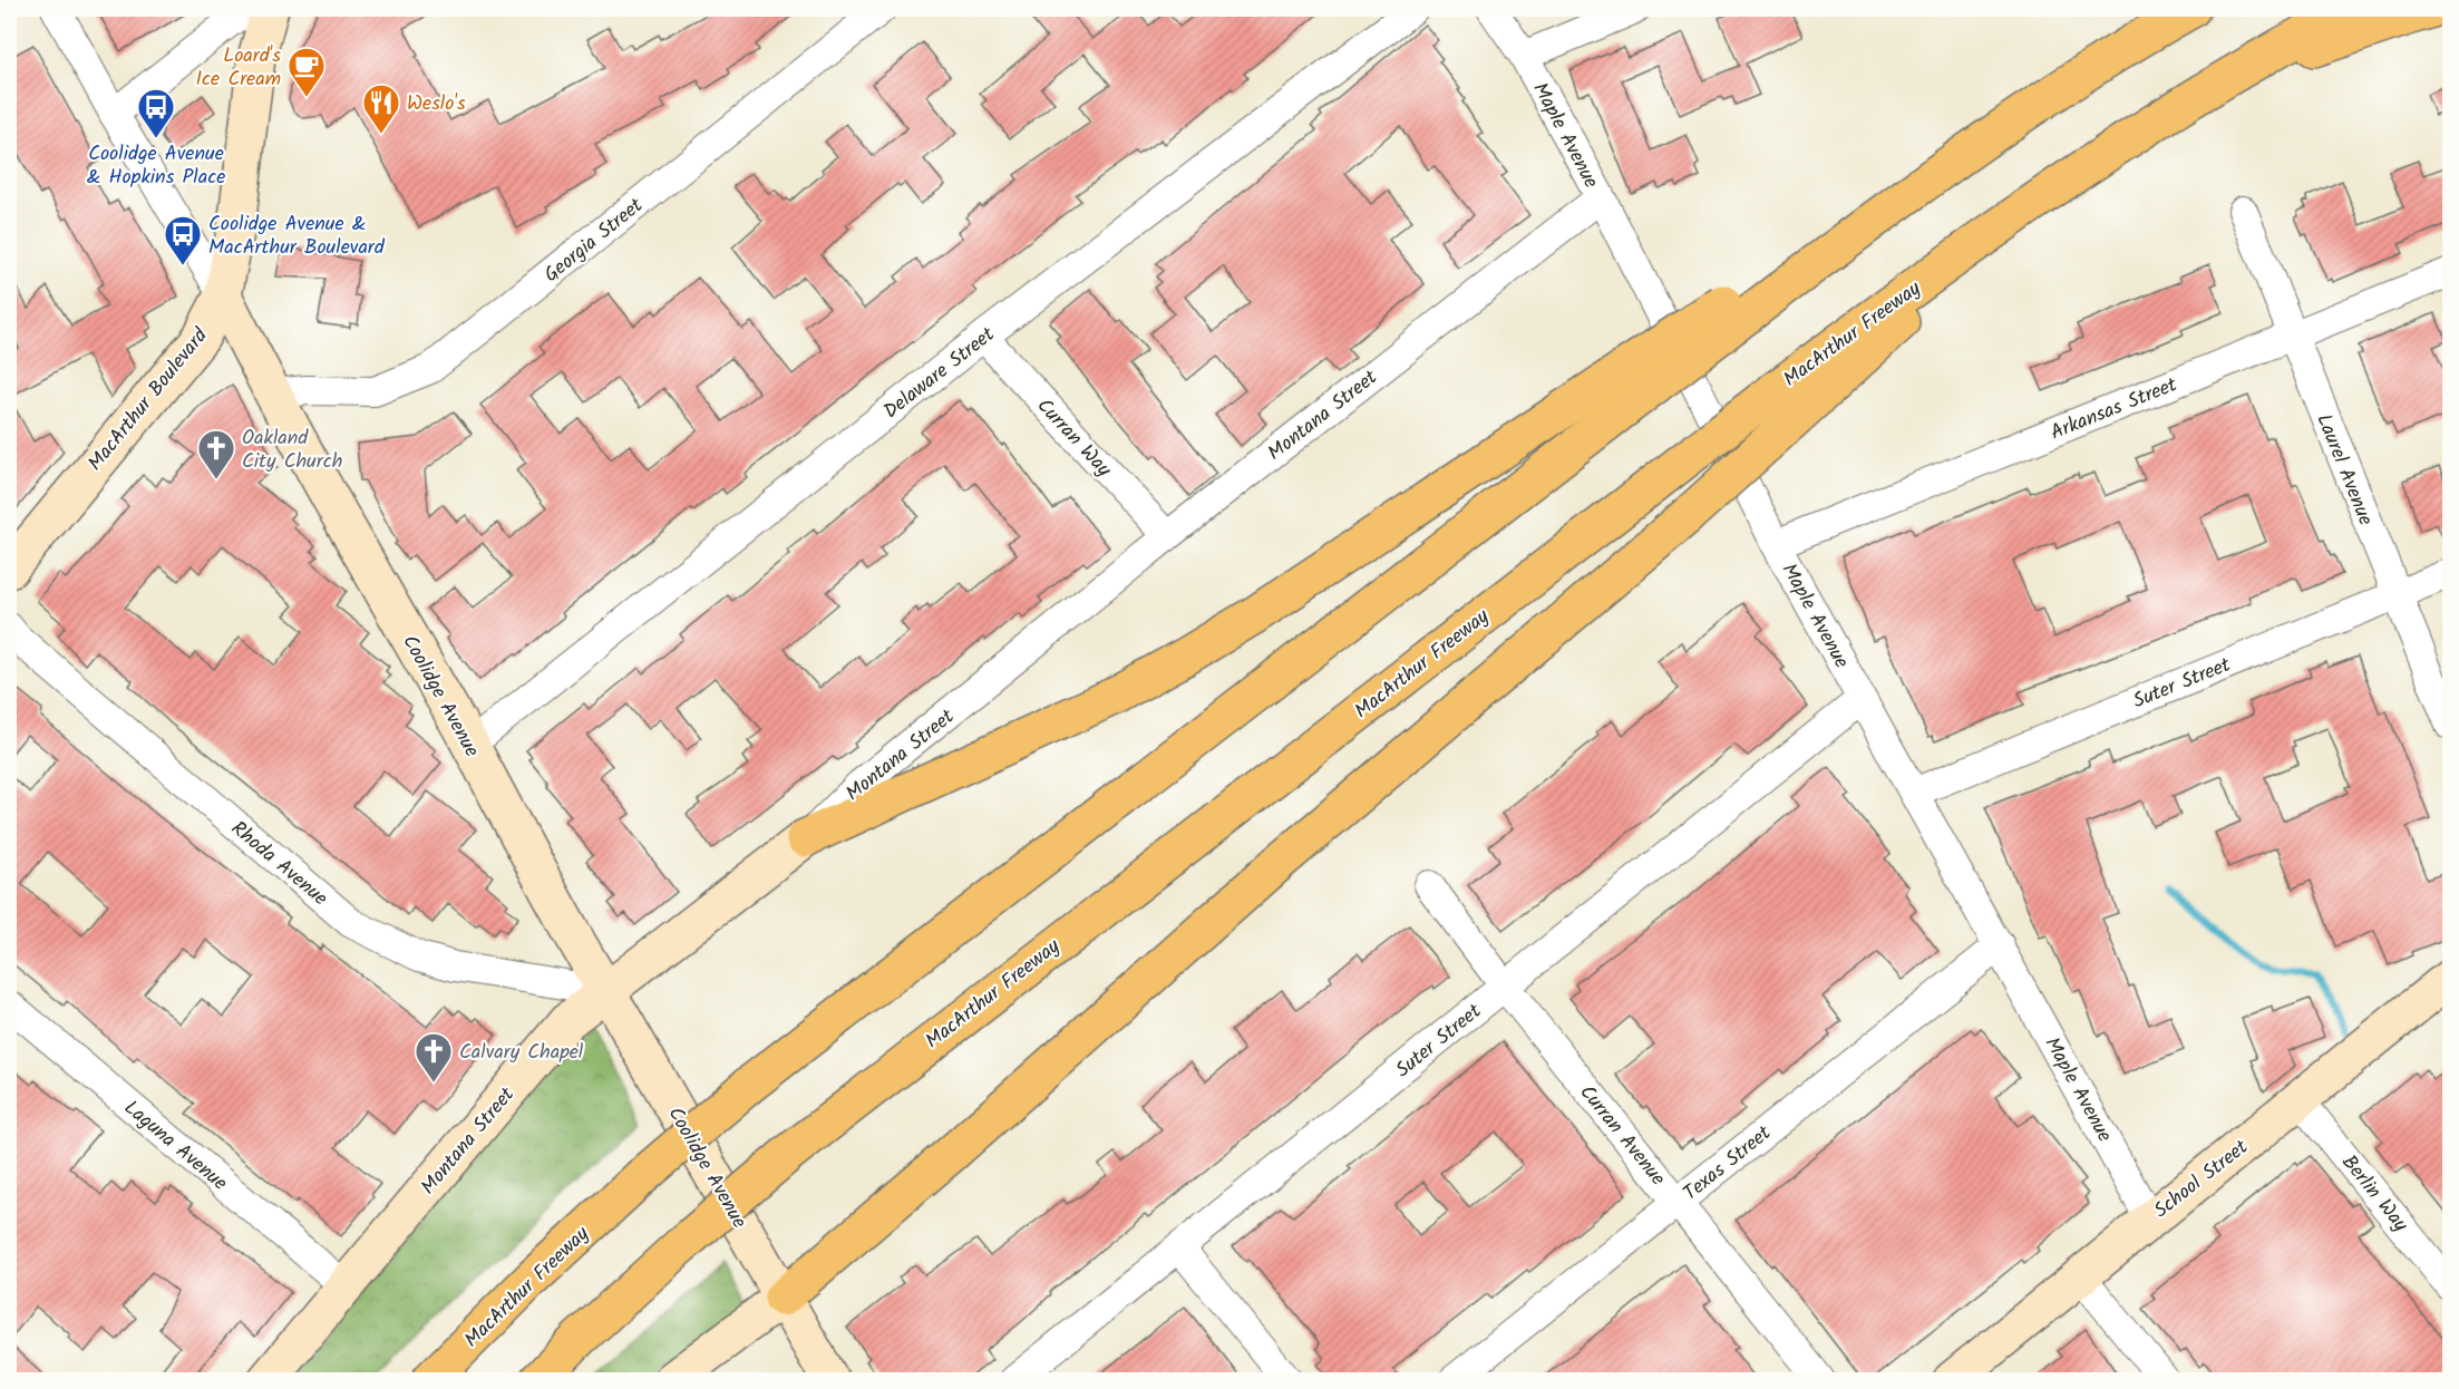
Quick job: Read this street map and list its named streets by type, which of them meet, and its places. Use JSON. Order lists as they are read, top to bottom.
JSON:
{
  "streets": {
    "highway": ["MacArthur Freeway"],
    "street": [
      "Maple Avenue",
      "Georgia Street",
      "Delaware Street",
      "MacArthur Boulevard",
      "Arkansas Street",
      "Montana Street",
      "Curran Way",
      "Laurel Avenue",
      "Suter Street",
      "Coolidge Avenue",
      "Rhoda Avenue",
      "Curran Avenue",
      "Laguna Avenue",
      "Texas Street",
      "School Street",
      "Berlin Way"
    ]
  },
  "crossings": [
    ["Maple Avenue", "Arkansas Street"],
    ["Maple Avenue", "Montana Street"],
    ["Maple Avenue", "Suter Street"],
    ["Maple Avenue", "Texas Street"],
    ["Maple Avenue", "School Street"],
    ["Georgia Street", "Coolidge Avenue"],
    ["Delaware Street", "Curran Way"],
    ["Delaware Street", "Coolidge Avenue"],
    ["MacArthur Boulevard", "Coolidge Avenue"],
    ["Arkansas Street", "Laurel Avenue"],
    ["Montana Street", "Curran Way"],
    ["Montana Street", "Coolidge Avenue"],
    ["Montana Street", "Rhoda Avenue"],
    ["Montana Street", "Laguna Avenue"],
    ["Laurel Avenue", "Suter Street"],
    ["Suter Street", "Curran Avenue"],
    ["Coolidge Avenue", "Rhoda Avenue"],
    ["Curran Avenue", "Texas Street"],
    ["School Street", "Berlin Way"]
  ],
  "places": {
    "cafe": ["Loard's Ice Cream"],
    "restaurant": ["Weslo's"],
    "bus stop": ["Coolidge Avenue & Hopkins Place", "Coolidge Avenue & MacArthur Boulevard"],
    "church": ["Oakland City Church", "Calvary Chapel"]
  }
}
